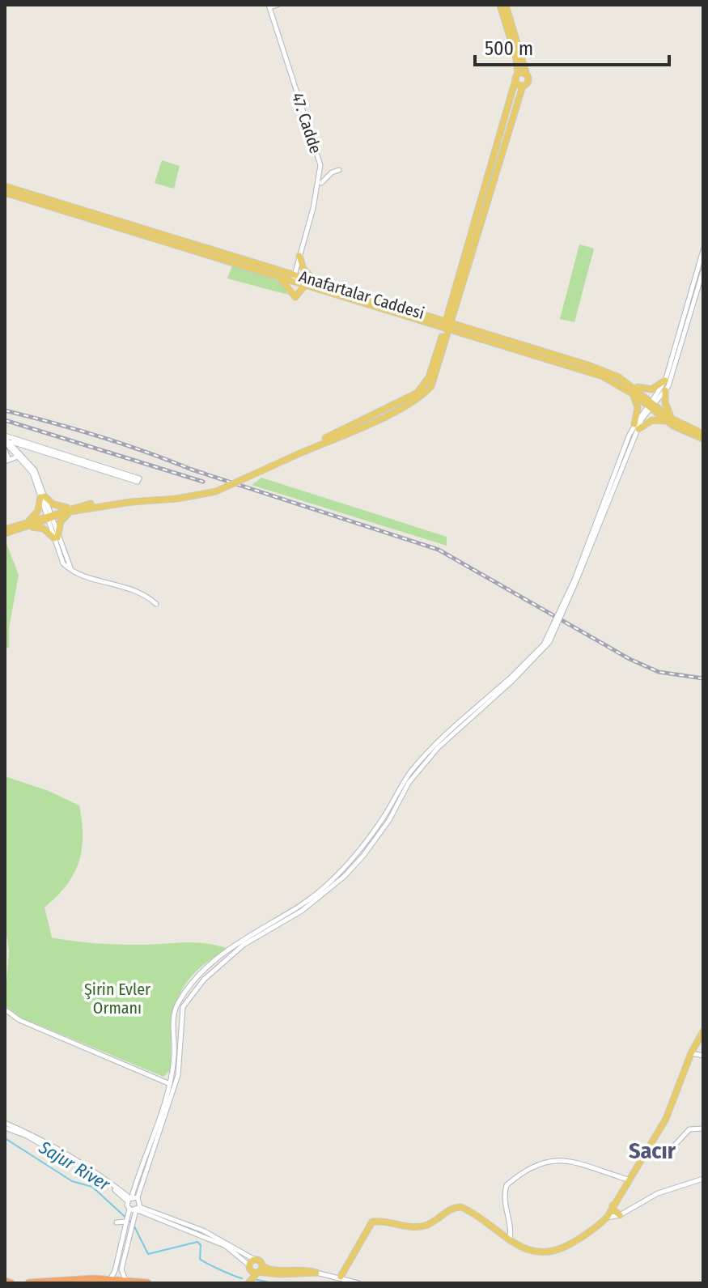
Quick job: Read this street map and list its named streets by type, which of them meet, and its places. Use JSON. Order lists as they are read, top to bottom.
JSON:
{
  "streets": {
    "main road": ["Anafartalar Caddesi"],
    "street": ["47. Cadde"]
  },
  "crossings": [
    ["47. Cadde", "Anafartalar Caddesi"]
  ],
  "districts": ["Sacır"],
  "water": ["Sajur River"],
  "parks": ["Şirin Evler Ormanı"],
  "scale_bar": "500 m"
}
